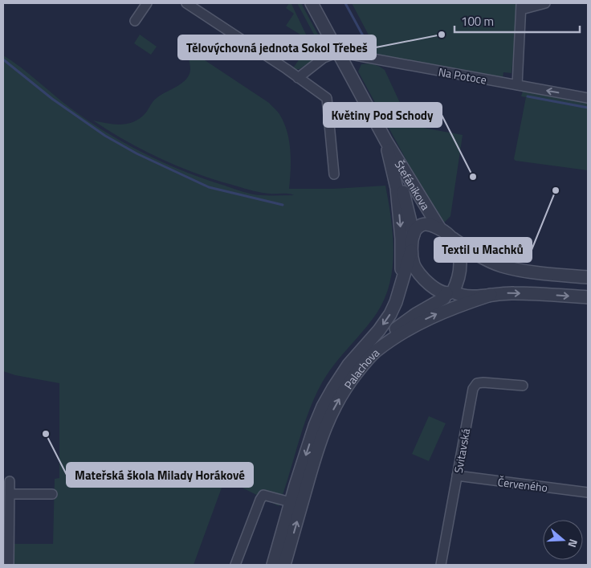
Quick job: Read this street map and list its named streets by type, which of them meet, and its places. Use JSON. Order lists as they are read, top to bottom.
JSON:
{
  "streets": {
    "street": [
      "Na Potoce",
      "Štefánikova",
      "Palachova",
      "Svitavská",
      "Červeného"
    ]
  },
  "crossings": [
    ["Na Potoce", "Štefánikova"],
    ["Štefánikova", "Palachova"],
    ["Svitavská", "Červeného"]
  ],
  "places": [
    "Tělovýchovná jednota Sokol Třebeš",
    "Květiny Pod Schody",
    "Textil u Machků",
    "Mateřská škola Milady Horákové"
  ],
  "scale_bar": "100 m",
  "north": "right"
}
